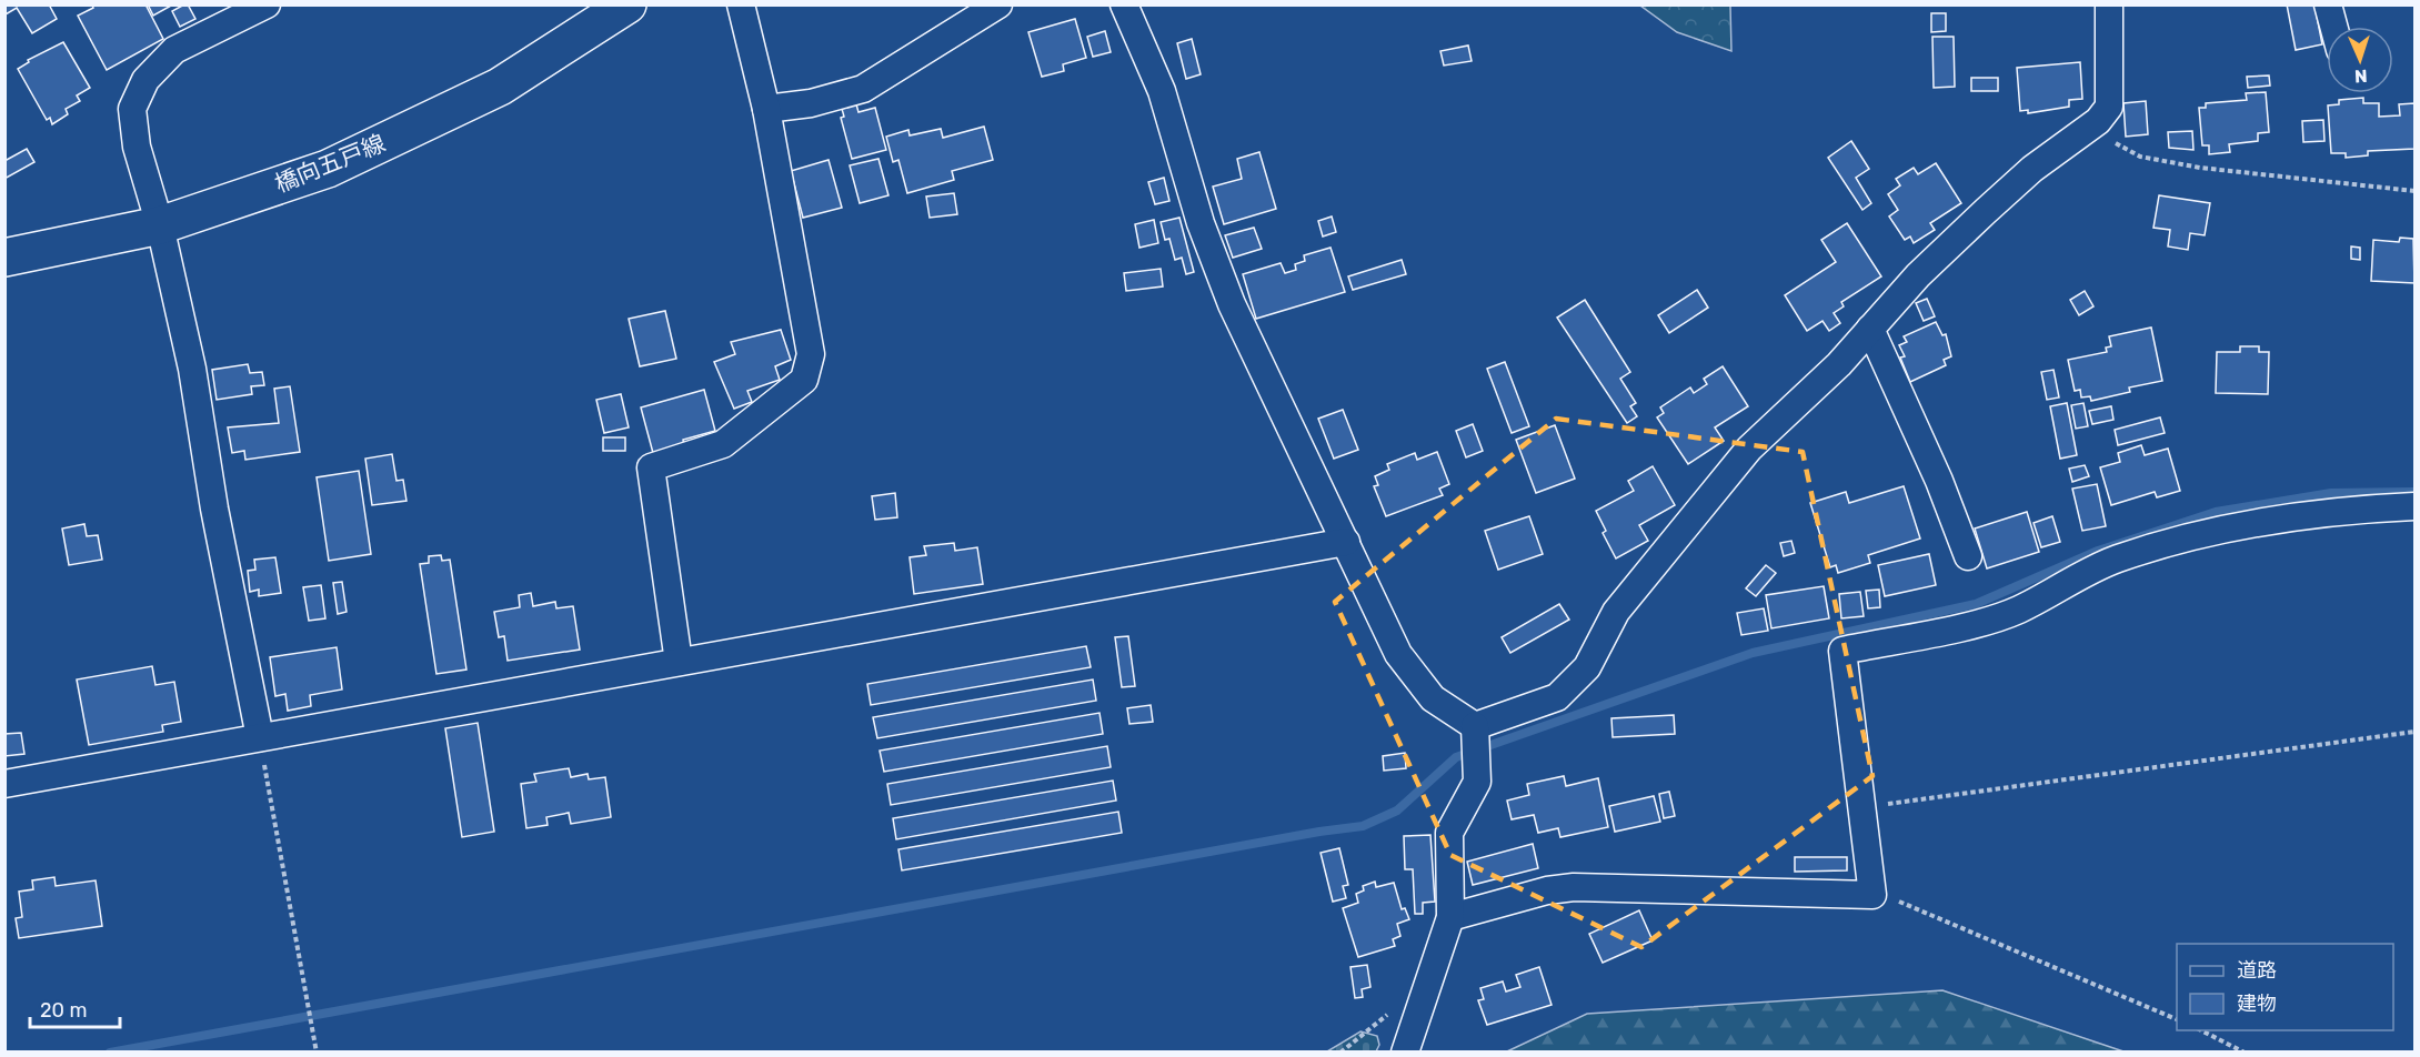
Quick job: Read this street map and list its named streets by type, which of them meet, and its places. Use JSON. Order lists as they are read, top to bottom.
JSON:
{
  "streets": {
    "main road": ["橋向五戸線"]
  },
  "legend": ["道路", "建物"],
  "scale_bar": "20 m",
  "north": "bottom"
}
